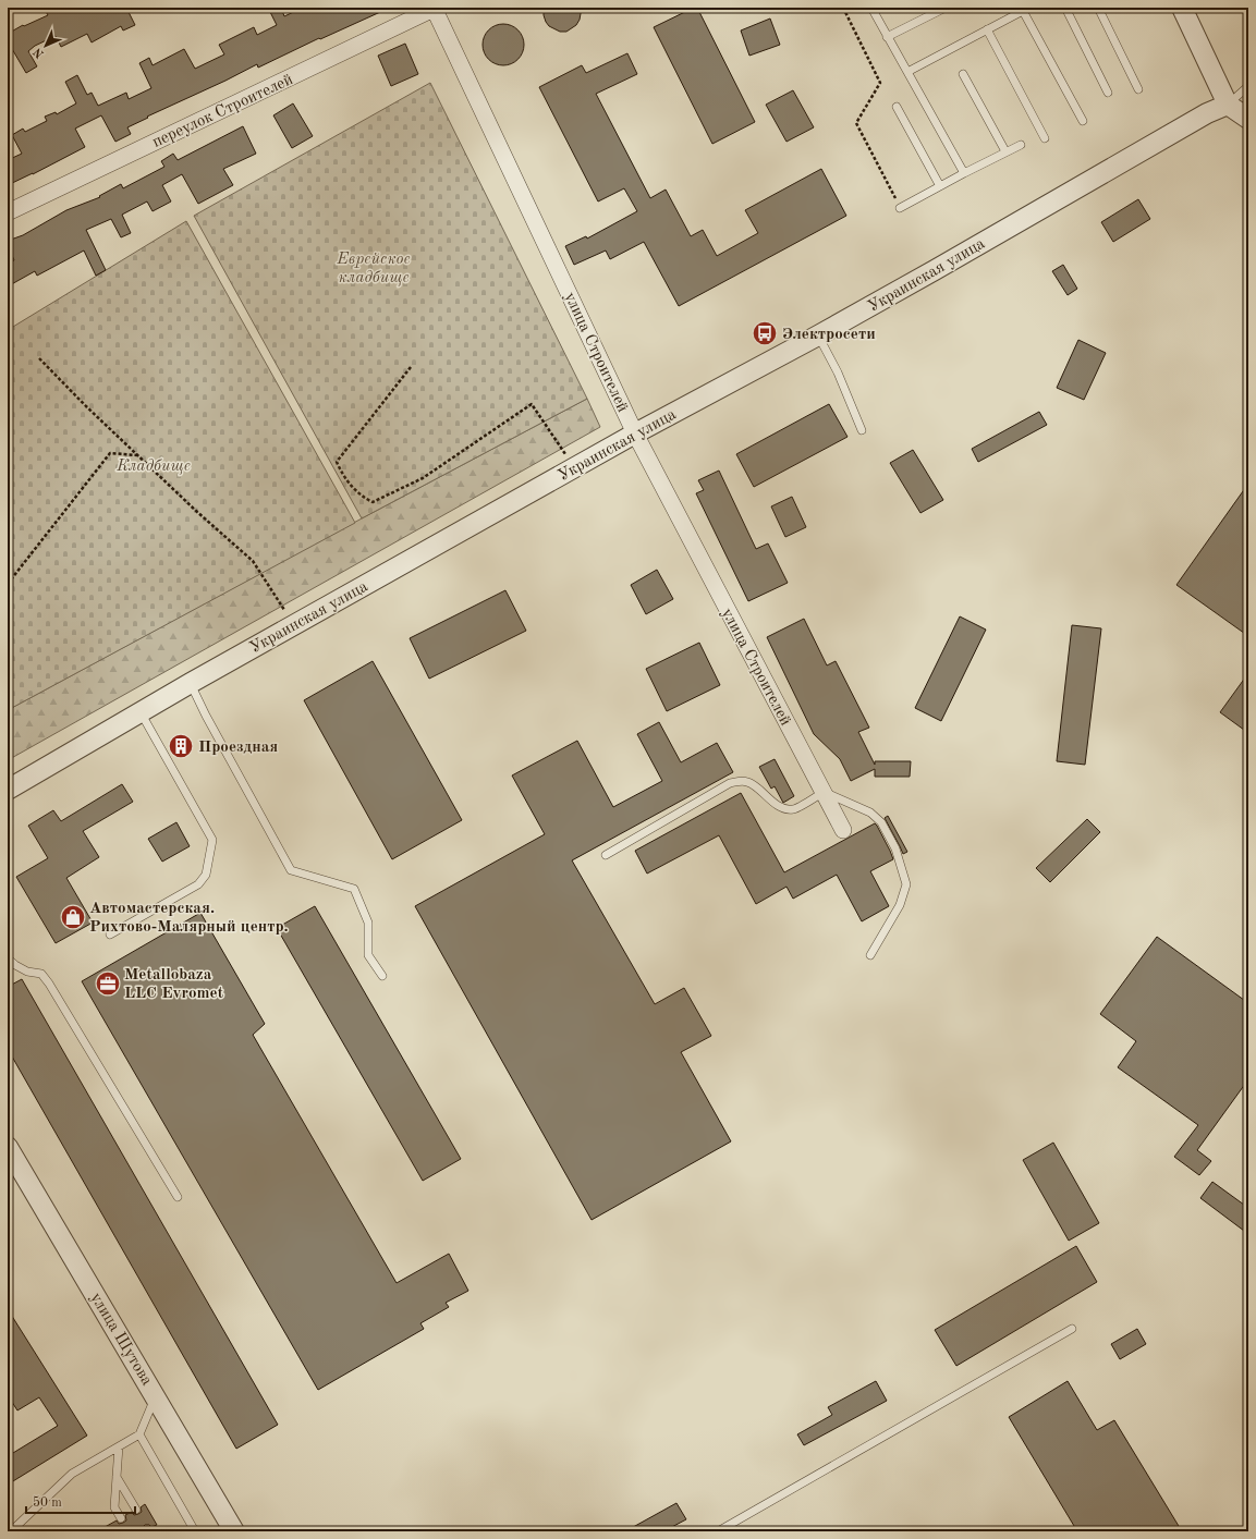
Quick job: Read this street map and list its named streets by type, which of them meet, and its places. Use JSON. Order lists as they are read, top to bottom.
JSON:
{
  "streets": {
    "street": [
      "переулок Строителей",
      "Украинская улица",
      "улица Строителей",
      "улица Шутова"
    ]
  },
  "crossings": [
    ["переулок Строителей", "улица Строителей"],
    ["Украинская улица", "улица Строителей"]
  ],
  "parks": ["Еврейское кладбище", "Кладбище"],
  "places": {
    "bus stop": ["Электросети"],
    "building": ["Проездная"],
    "shop": ["Автомастерская. Рихтово-Малярный центр."],
    "office": ["Metallobaza LLC Evromet"]
  },
  "scale_bar": "50 m",
  "north": "bottom left"
}
